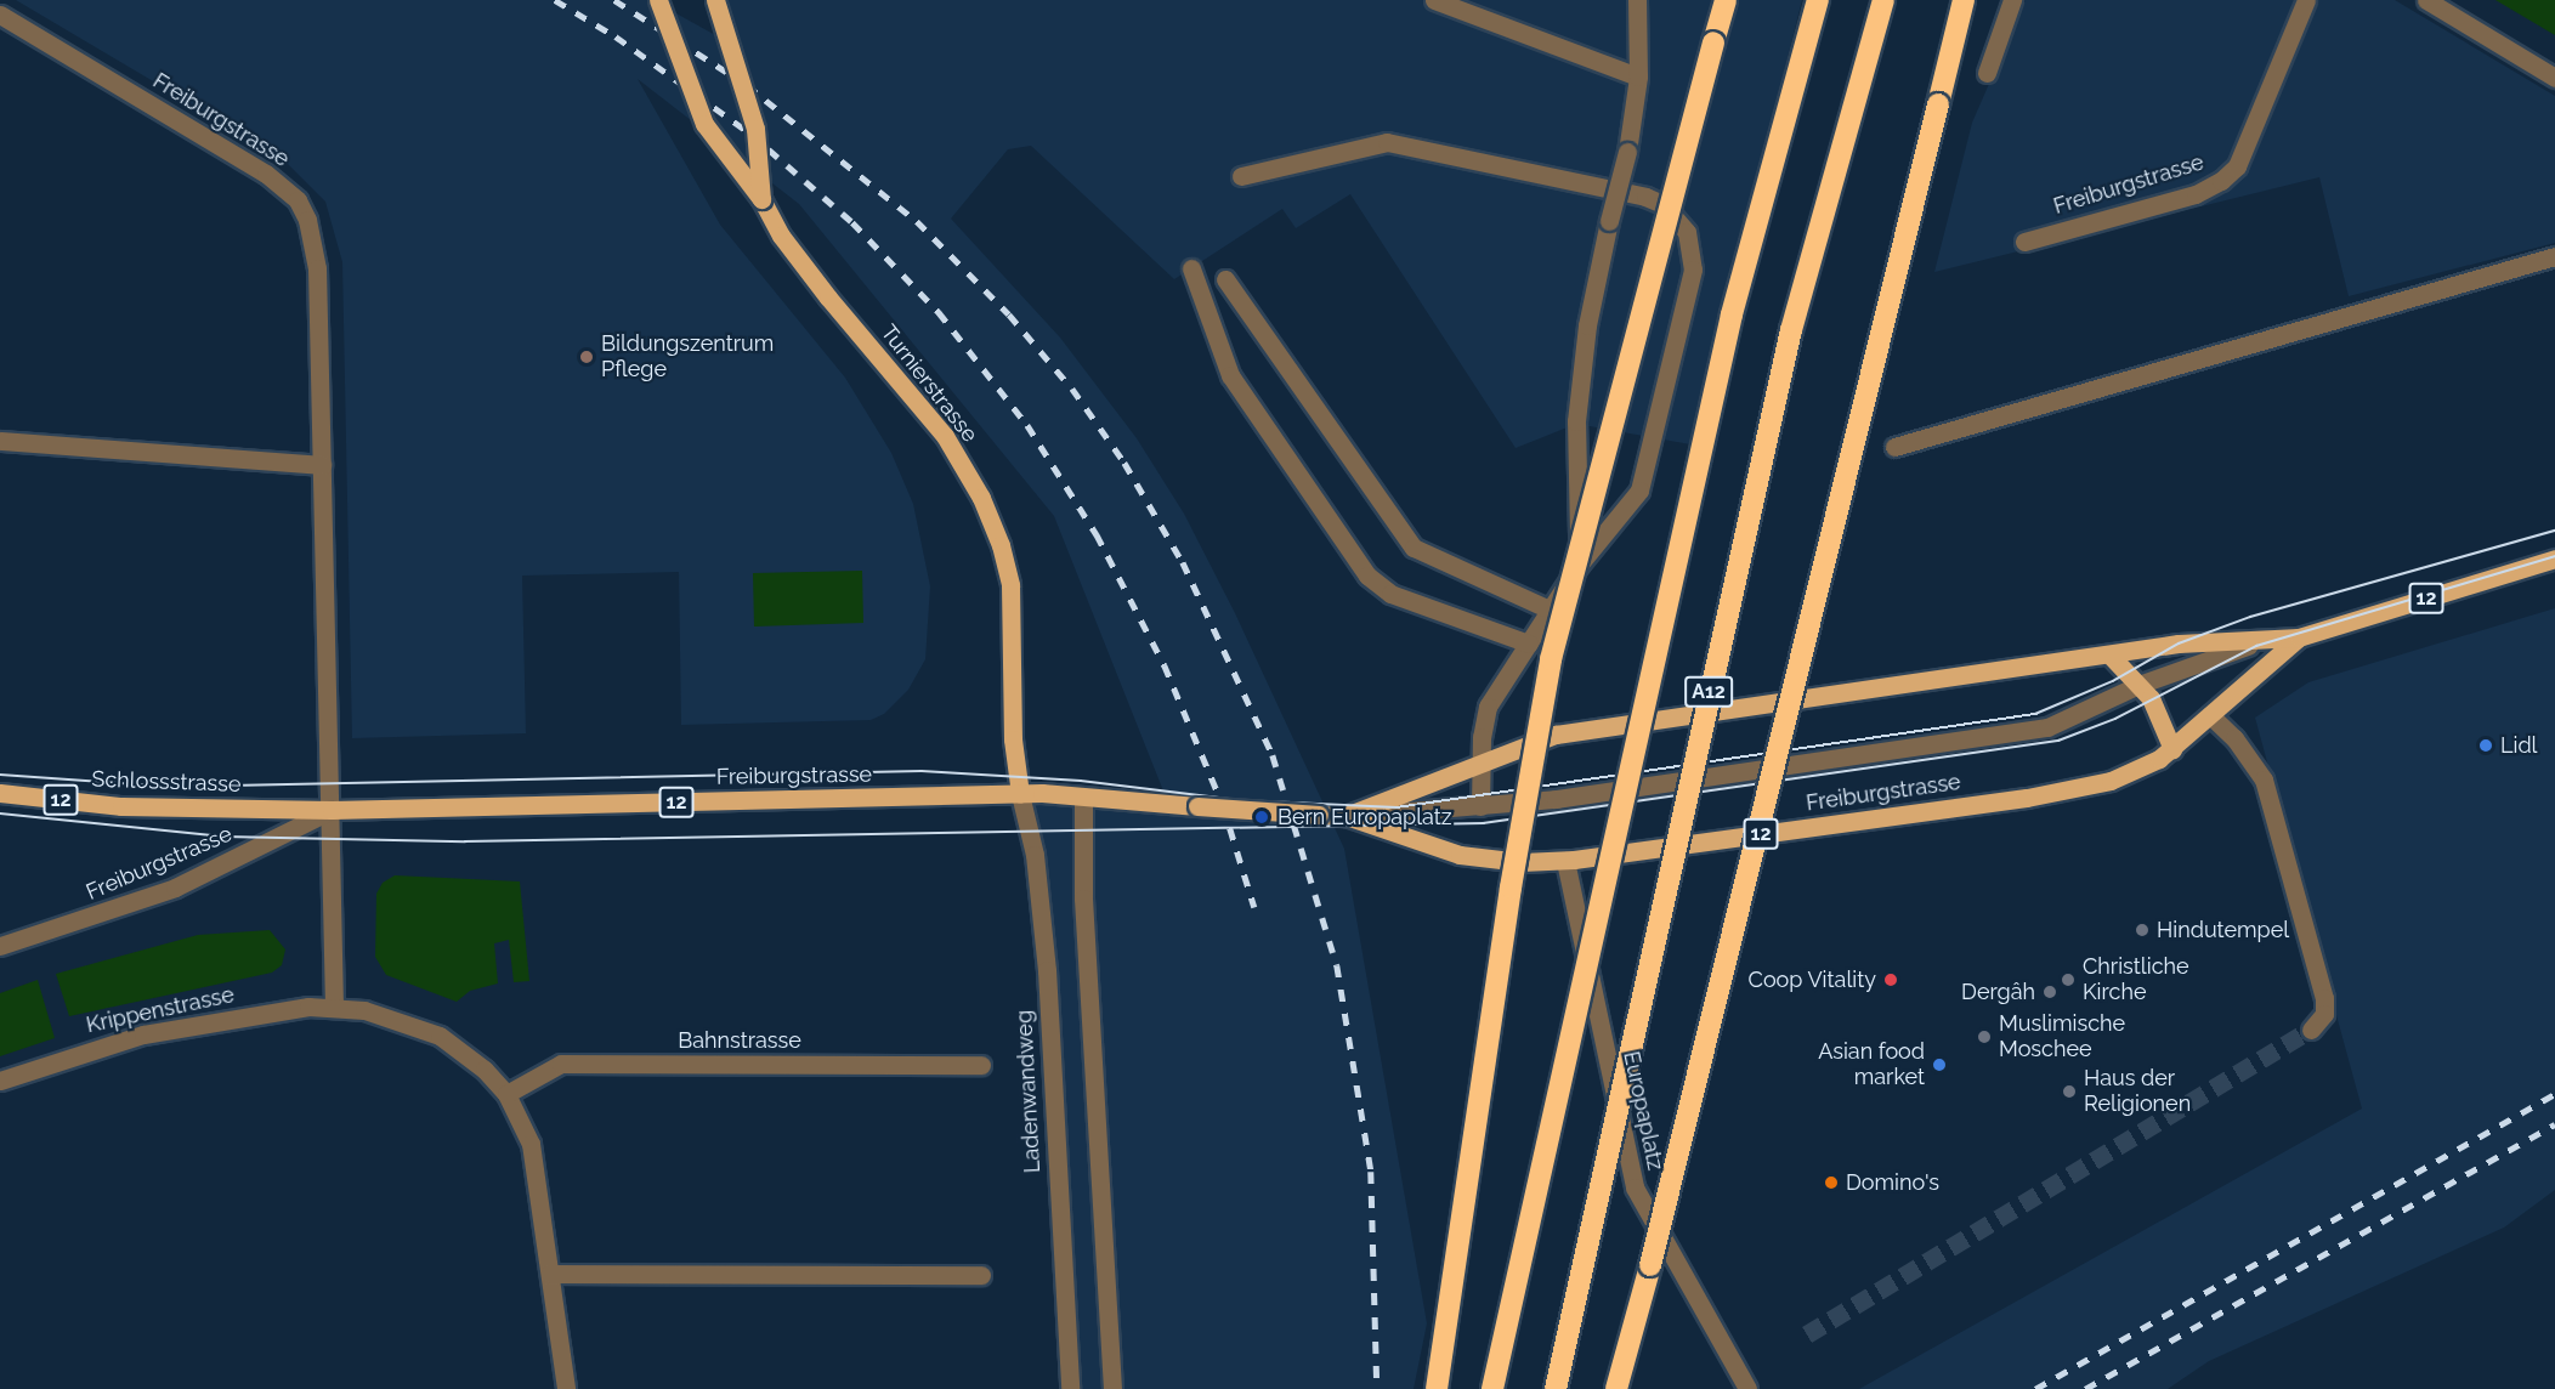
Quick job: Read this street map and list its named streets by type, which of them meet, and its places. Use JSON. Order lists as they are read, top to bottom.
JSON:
{
  "streets": {
    "highway": ["A12"],
    "main road": [
      "Freiburgstrasse",
      "Turnierstrasse",
      "12",
      "Schlossstrasse"
    ],
    "street": [
      "Krippenstrasse",
      "Bahnstrasse",
      "Ladenwandweg",
      "Europaplatz"
    ]
  },
  "crossings": [
    ["Freiburgstrasse", "Turnierstrasse"],
    ["Freiburgstrasse", "Schlossstrasse"],
    ["Freiburgstrasse", "Ladenwandweg"],
    ["Freiburgstrasse", "Europaplatz"],
    ["Turnierstrasse", "Ladenwandweg"]
  ],
  "places": [
    "Bildungszentrum Pflege",
    "Lidl",
    "Bern Europaplatz",
    "Hindutempel",
    "Coop Vitality",
    "Christliche Kirche",
    "Dergâh",
    "Muslimische Moschee",
    "Asian food market",
    "Haus der Religionen",
    "Domino's"
  ]
}
